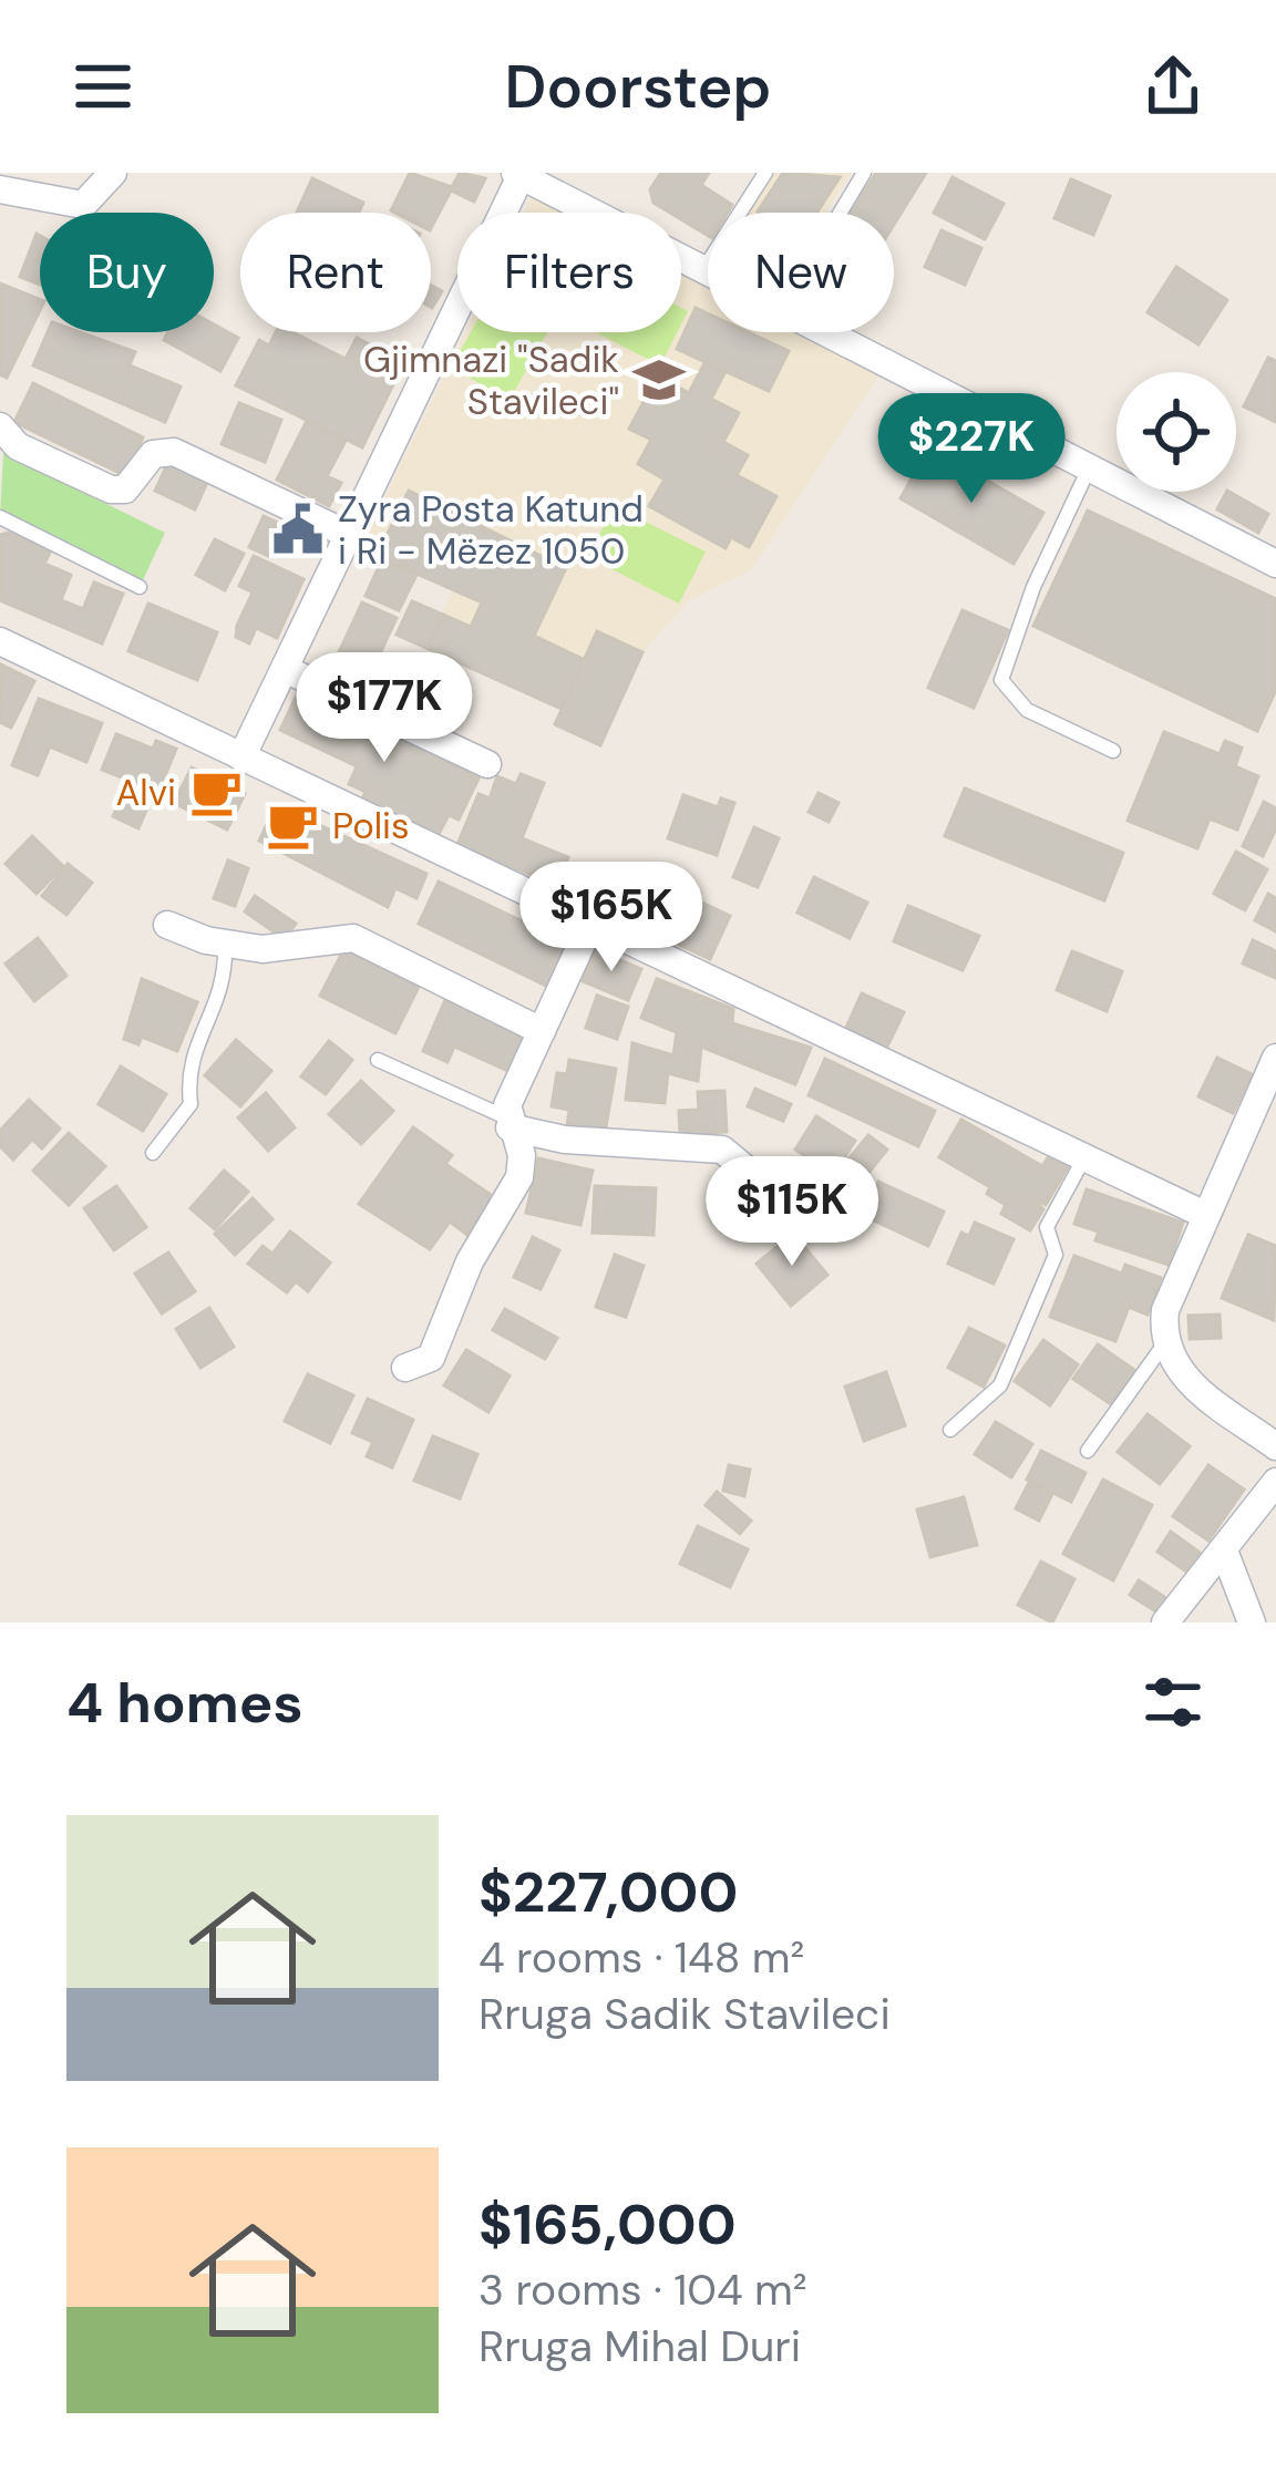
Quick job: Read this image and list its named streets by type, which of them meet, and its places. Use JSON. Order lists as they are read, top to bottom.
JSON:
{
  "places": {
    "school or university": ["Gjimnazi \"Sadik Stavileci\""],
    "public building": ["Zyra Posta Katund i Ri - Mëzez 1050"],
    "cafe": ["Alvi", "Polis"]
  },
  "page": {
    "header": "Doorstep",
    "chip": [
      "Buy",
      "Rent",
      "Filters",
      "New"
    ],
    "price": [
      "$227K",
      "$177K",
      "$165K",
      "$115K"
    ],
    "heading": "4 homes",
    "list": [
      {
        "name": "$227,000",
        "note": "4 rooms · 148 m² · Rruga Sadik Stavileci"
      },
      {
        "name": "$165,000",
        "note": "3 rooms · 104 m² · Rruga Mihal Duri"
      }
    ]
  }
}
